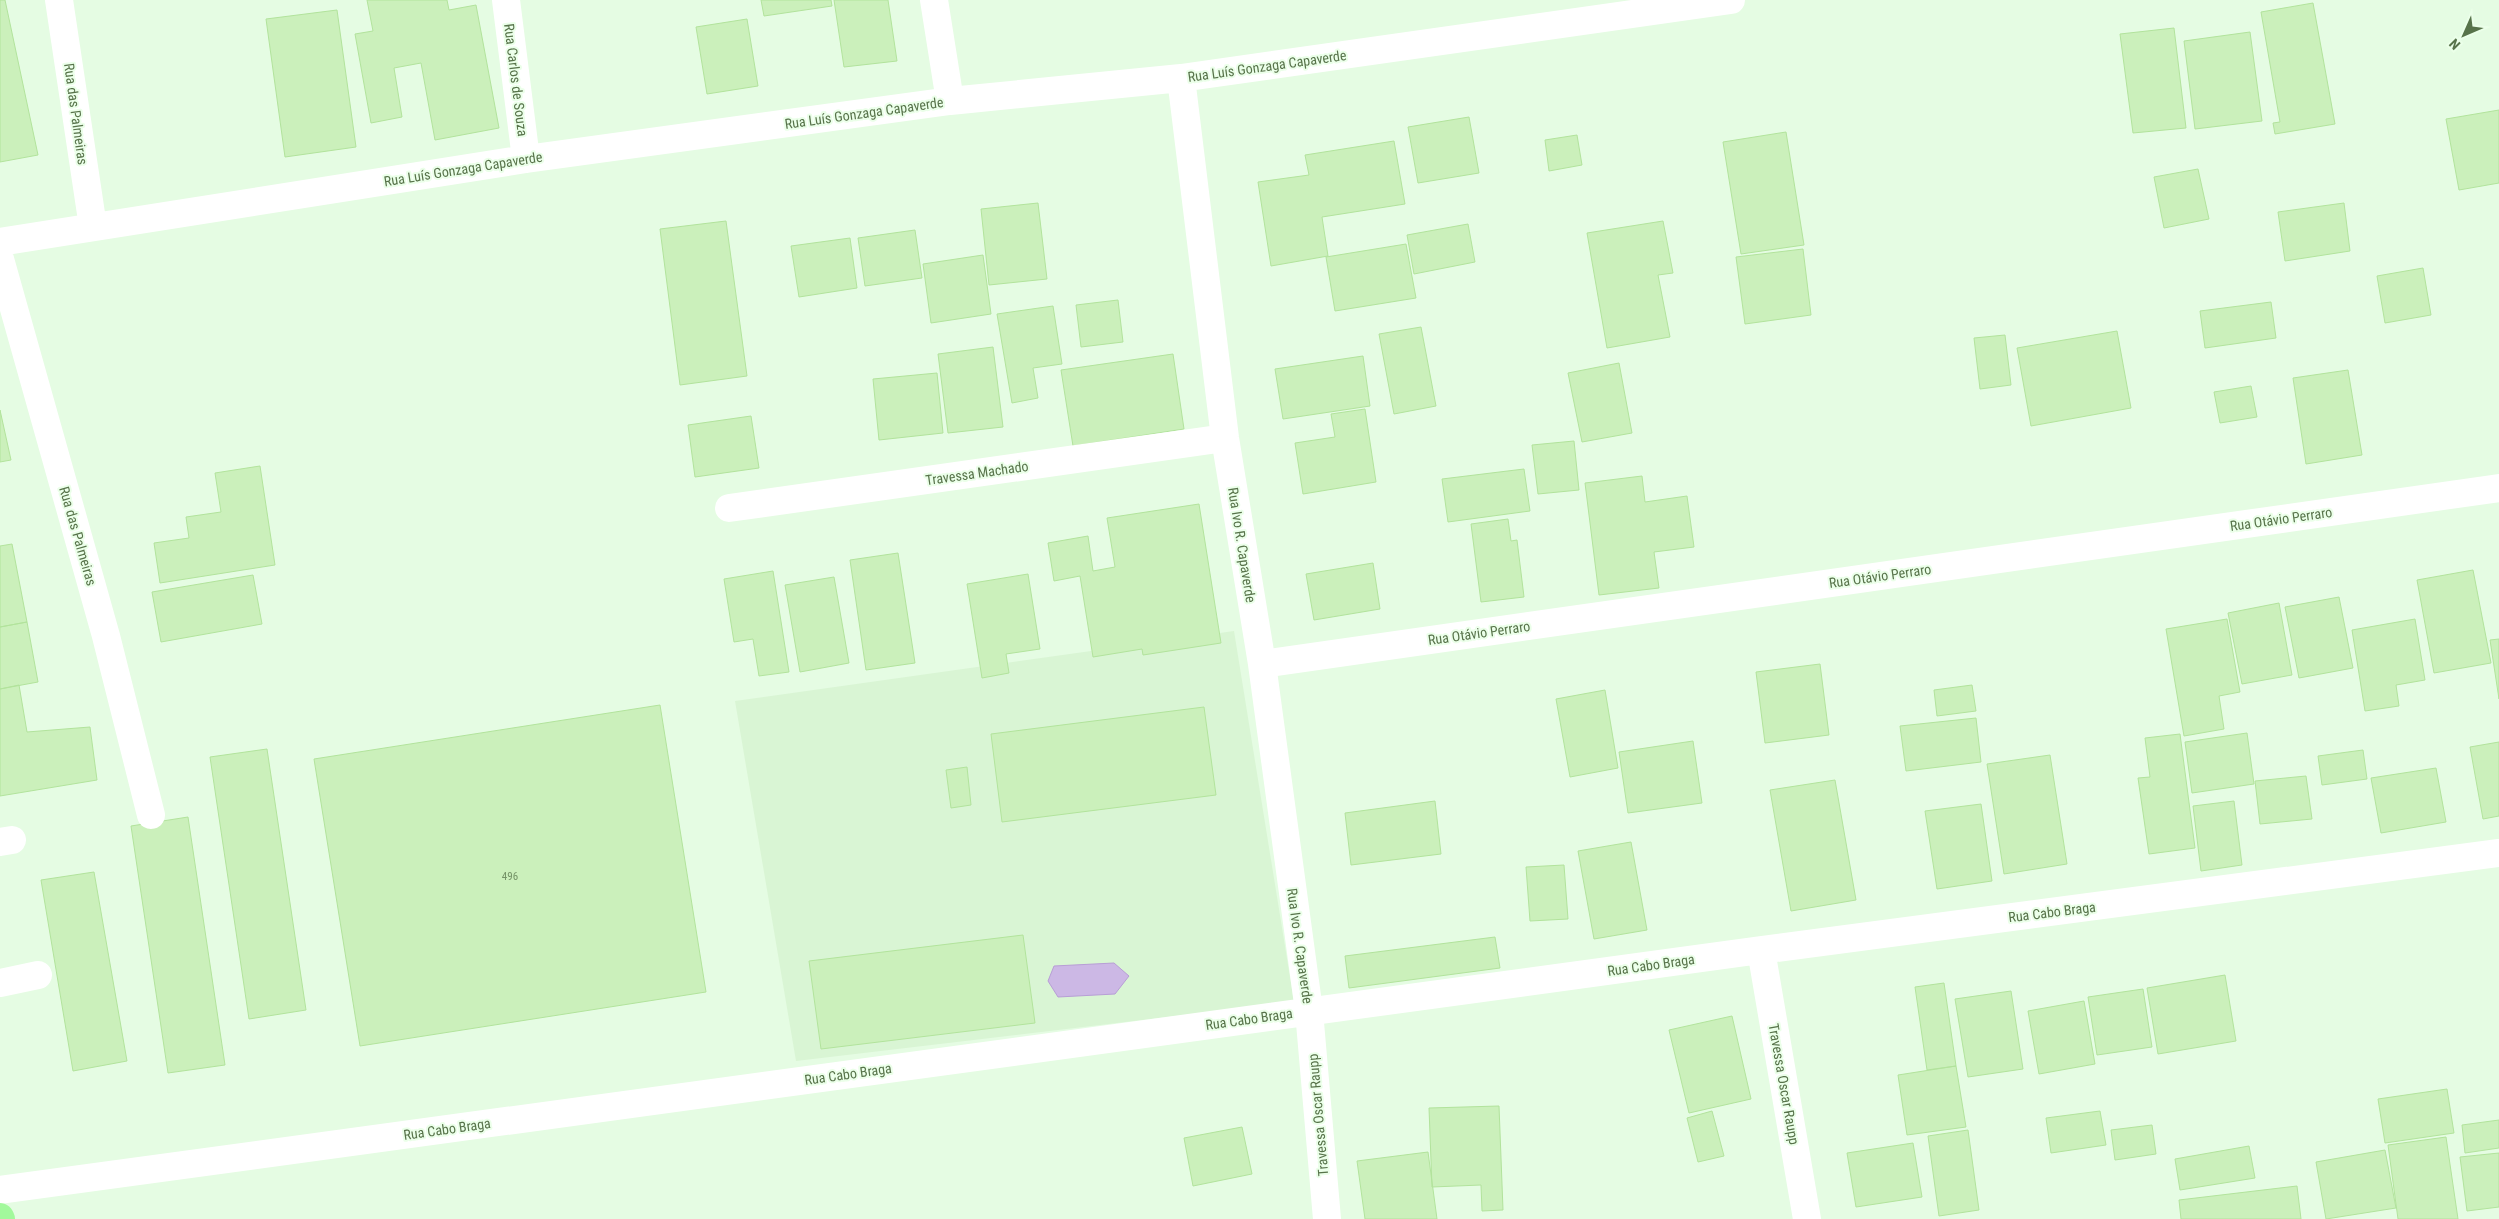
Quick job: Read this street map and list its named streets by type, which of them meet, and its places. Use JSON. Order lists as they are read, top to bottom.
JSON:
{
  "streets": {
    "street": [
      "Rua Luís Gonzaga Capaverde",
      "Rua Carlos de Souza",
      "Rua das Palmeiras",
      "Travessa Machado",
      "Rua Otávio Perraro",
      "Rua Ivo R. Capaverde",
      "Rua Cabo Braga",
      "Travessa Oscar Raupp"
    ]
  },
  "crossings": [
    ["Rua Luís Gonzaga Capaverde", "Rua Carlos de Souza"],
    ["Rua Luís Gonzaga Capaverde", "Rua das Palmeiras"],
    ["Rua Luís Gonzaga Capaverde", "Rua Ivo R. Capaverde"],
    ["Travessa Machado", "Rua Ivo R. Capaverde"],
    ["Rua Otávio Perraro", "Rua Ivo R. Capaverde"],
    ["Rua Ivo R. Capaverde", "Rua Cabo Braga"],
    ["Rua Ivo R. Capaverde", "Travessa Oscar Raupp"],
    ["Rua Cabo Braga", "Travessa Oscar Raupp"]
  ],
  "house_numbers": ["496"],
  "north": "bottom left"
}
